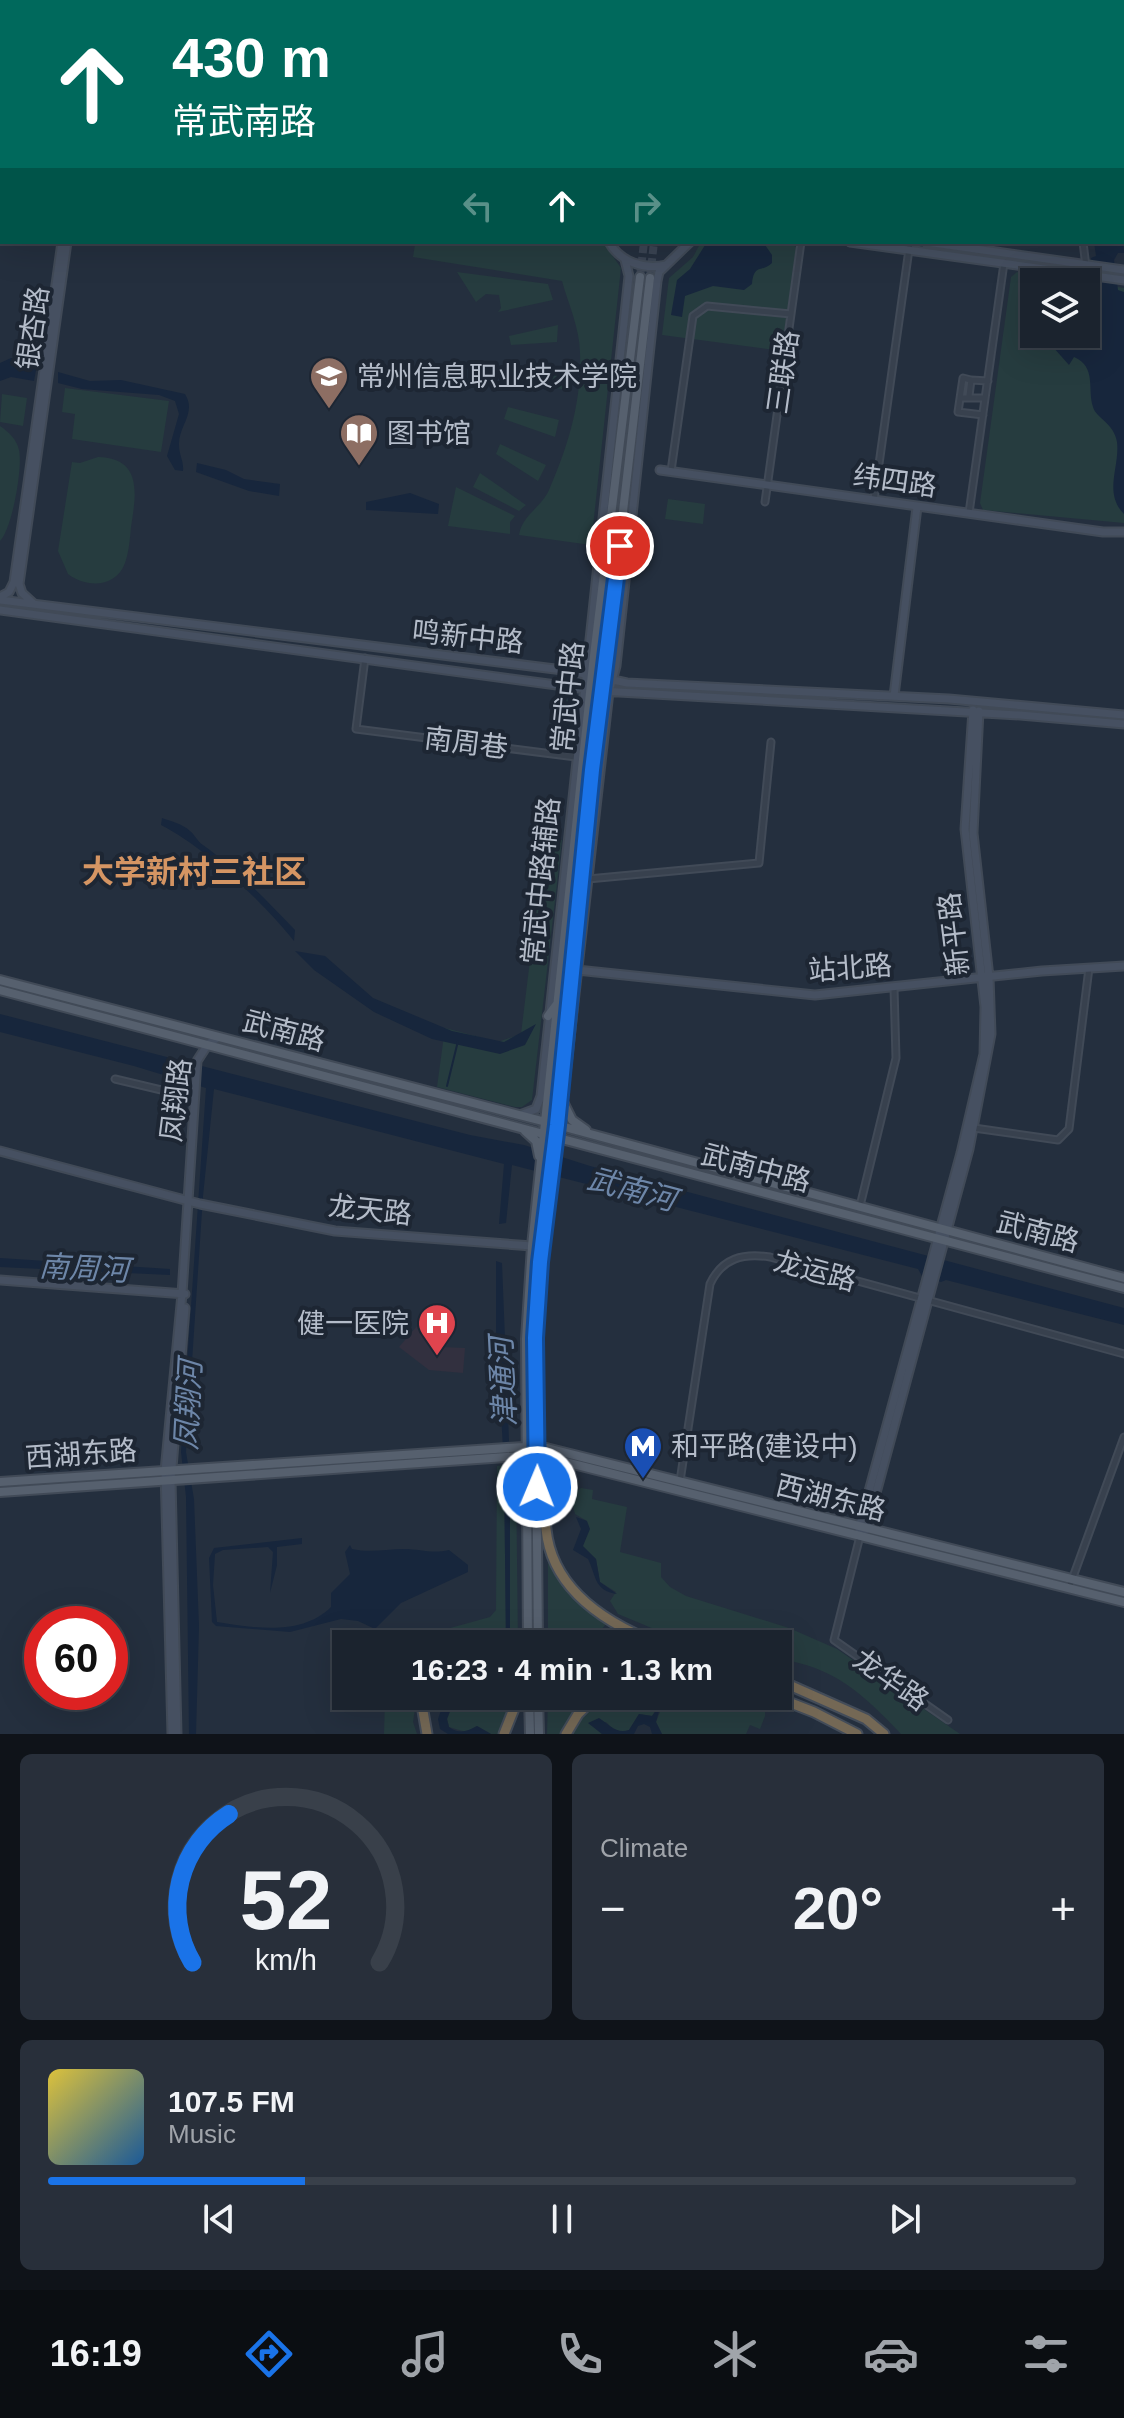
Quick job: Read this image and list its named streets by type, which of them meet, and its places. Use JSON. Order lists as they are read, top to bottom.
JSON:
{
  "streets": {
    "main road": [
      "常武中路",
      "武南路",
      "武南中路",
      "西湖东路"
    ],
    "street": [
      "银杏路",
      "三联路",
      "纬四路",
      "鸣新中路",
      "南周巷",
      "常武中路辅路",
      "新平路",
      "站北路",
      "凤翔路",
      "龙天路",
      "龙运路",
      "龙华路"
    ]
  },
  "crossings": [
    ["银杏路", "鸣新中路"],
    ["三联路", "纬四路"],
    ["鸣新中路", "常武中路"],
    ["鸣新中路", "南周巷"],
    ["鸣新中路", "常武中路辅路"],
    ["鸣新中路", "新平路"],
    ["常武中路", "南周巷"],
    ["常武中路", "常武中路辅路"],
    ["常武中路", "站北路"],
    ["常武中路", "武南路"],
    ["常武中路", "武南中路"],
    ["常武中路", "龙天路"],
    ["常武中路", "西湖东路"],
    ["常武中路辅路", "站北路"],
    ["新平路", "站北路"],
    ["新平路", "武南路"],
    ["新平路", "武南中路"],
    ["新平路", "龙运路"],
    ["新平路", "西湖东路"],
    ["新平路", "龙华路"],
    ["武南路", "凤翔路"],
    ["武南路", "武南中路"],
    ["凤翔路", "龙天路"],
    ["凤翔路", "西湖东路"],
    ["龙运路", "西湖东路"]
  ],
  "districts": ["大学新村三社区"],
  "water": [
    "武南河",
    "南周河",
    "津通河",
    "凤翔河"
  ],
  "places": {
    "school or university": ["常州信息职业技术学院"],
    "library": ["图书馆"],
    "hospital": ["健一医院"],
    "metro station": ["和平路(建设中)"]
  },
  "page": {
    "turn": ["430 m", "常武南路"],
    "limit": "60",
    "trip": "16:23 · 4 min · 1.3 km",
    "tile": "Climate",
    "heat": ["−", "20°", "+"],
    "song": ["107.5 FM", "Music"],
    "tabs": "16:19",
    "gauge": ["52", "km/h"]
  }
}
